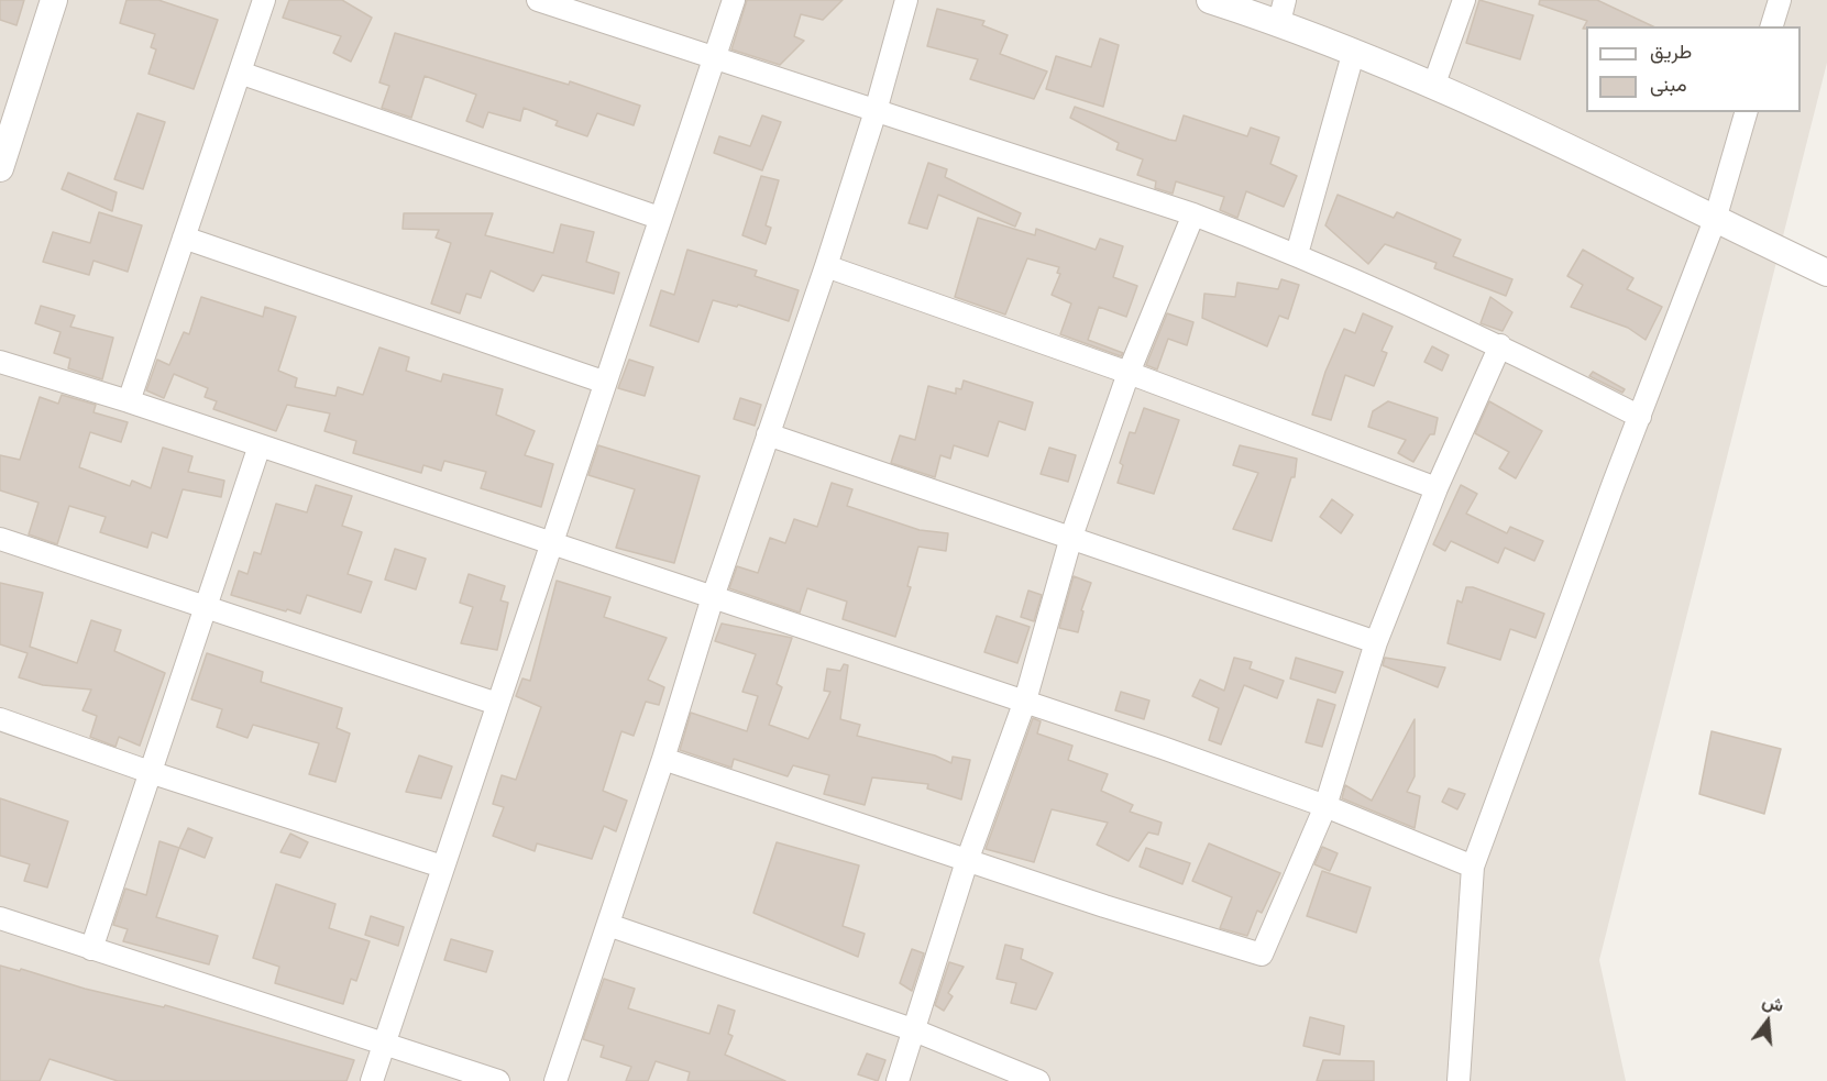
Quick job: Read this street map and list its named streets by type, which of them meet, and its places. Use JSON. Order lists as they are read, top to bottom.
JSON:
{
  "legend": ["طريق", "مبنى"],
  "north": "top"
}
